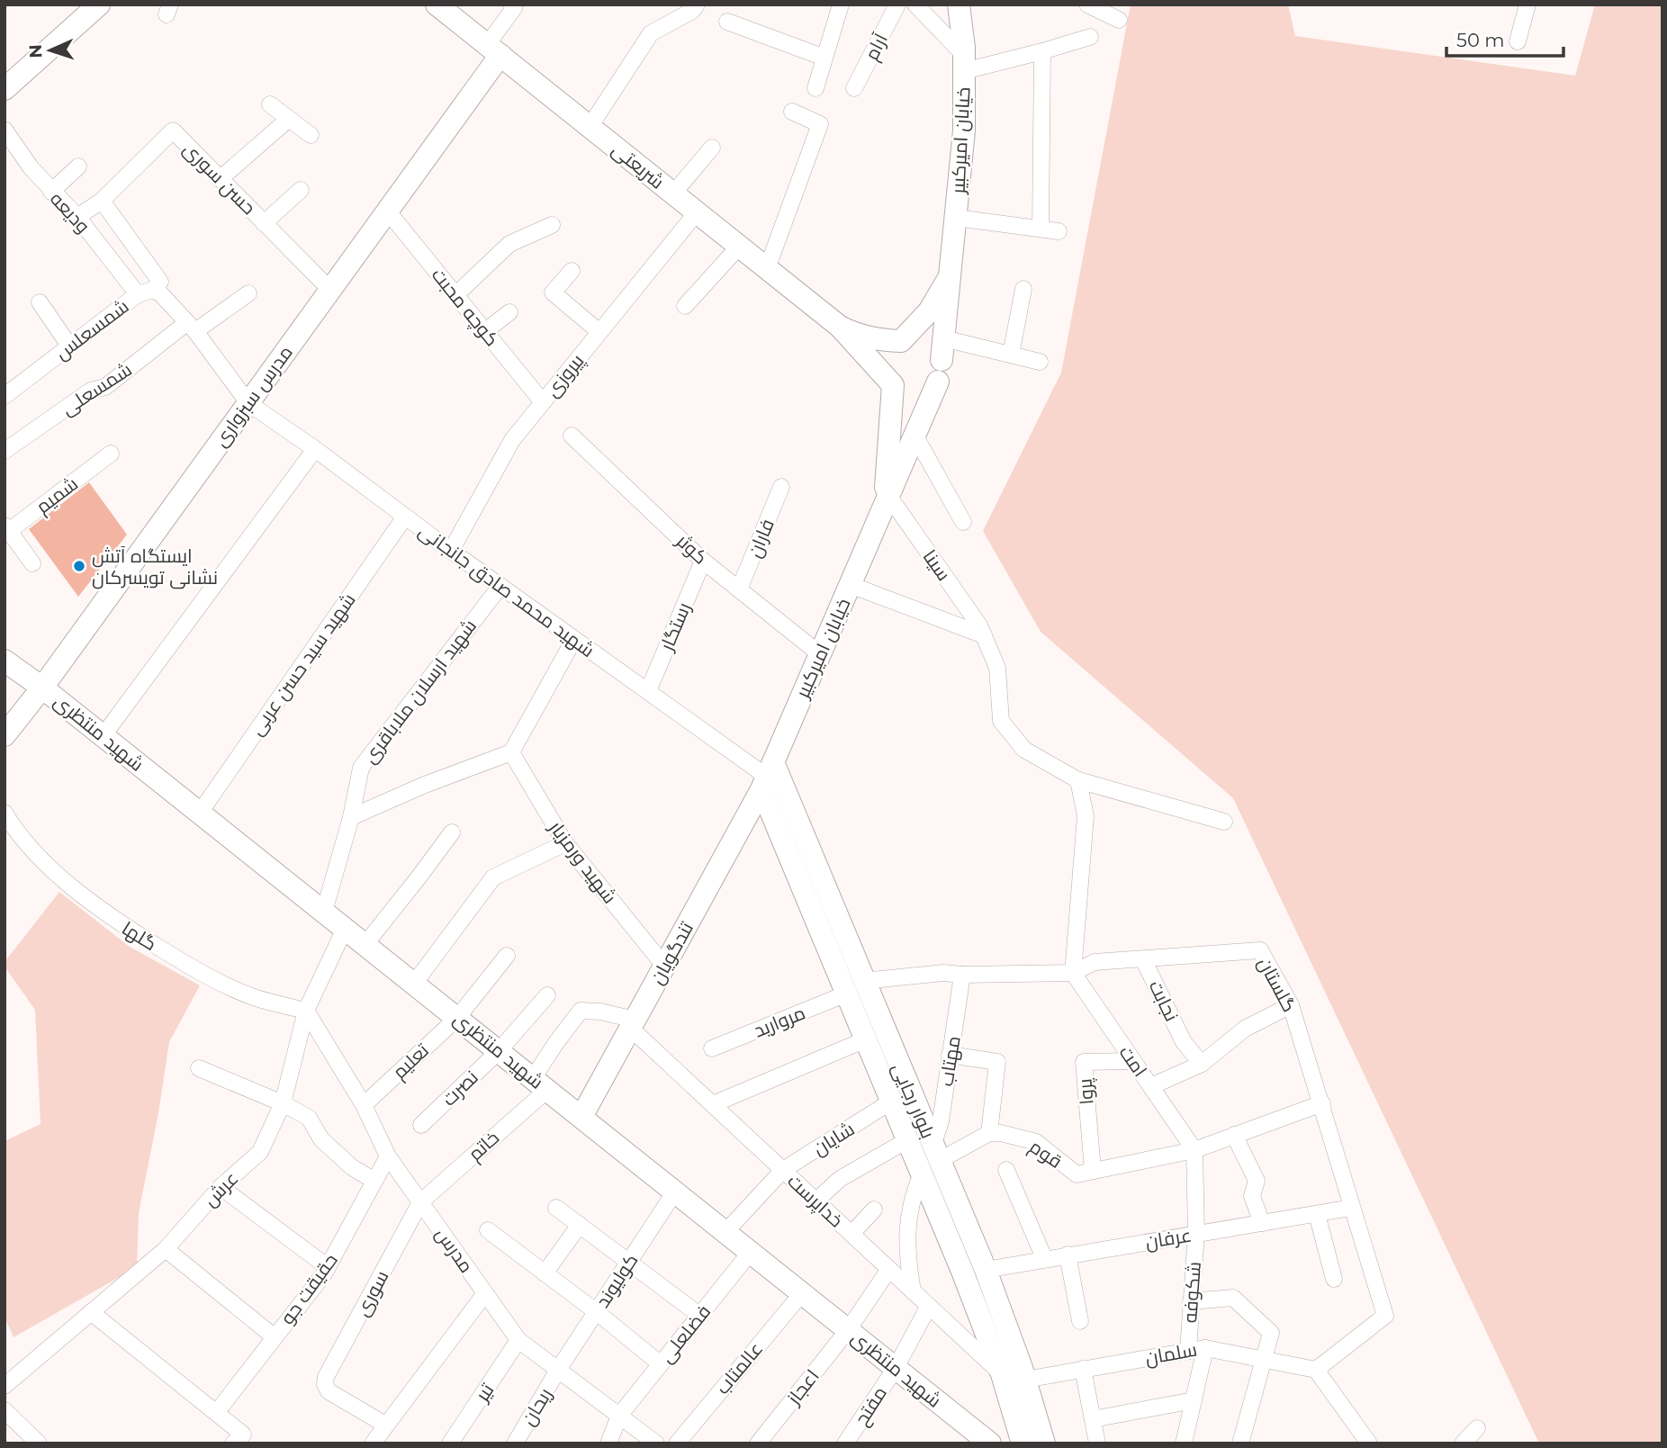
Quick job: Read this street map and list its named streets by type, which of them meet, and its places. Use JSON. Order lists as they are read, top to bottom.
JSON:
{
  "streets": {
    "main road": [
      "خیابان امیرکبیر",
      "شریعتی",
      "مدرس سبزواری",
      "شهید منتظری",
      "تندگویان",
      "بلوار رجایی"
    ],
    "street": [
      "آرام",
      "حسن سوری",
      "ودیعه",
      "کوچه محبت",
      "شمسعلس",
      "پیروزی",
      "شمسعلی",
      "شمیم",
      "فاران",
      "کوثر",
      "سینا",
      "شهید محمد صادق جانجانی",
      "رستگار",
      "شهید سید حسن عربی",
      "شهید ارسلان ملاباقری",
      "شهید ورمزیار",
      "گلها",
      "گلستان",
      "نجابت",
      "مروارید",
      "تعلیم",
      "مهتاب",
      "امت",
      "نصرت",
      "پروا",
      "شایان",
      "خاتم",
      "قوم",
      "عرش",
      "خداپرست",
      "عرفان",
      "مدرس",
      "کولیوند",
      "حقیقت جو",
      "شکوفه",
      "سوری",
      "فضلعلی",
      "سلمان",
      "عالمتاب",
      "اعجاز",
      "تیر",
      "مفتح",
      "ریحان"
    ]
  },
  "crossings": [
    ["خیابان امیرکبیر", "کوثر"],
    ["خیابان امیرکبیر", "سینا"],
    ["خیابان امیرکبیر", "شهید محمد صادق جانجانی"],
    ["خیابان امیرکبیر", "تندگویان"],
    ["خیابان امیرکبیر", "بلوار رجایی"],
    ["شریعتی", "پیروزی"],
    ["شریعتی", "مدرس سبزواری"],
    ["حسن سوری", "ودیعه"],
    ["حسن سوری", "مدرس سبزواری"],
    ["ودیعه", "شمسعلس"],
    ["ودیعه", "شمسعلی"],
    ["ودیعه", "مدرس سبزواری"],
    ["ودیعه", "شهید محمد صادق جانجانی"],
    ["کوچه محبت", "پیروزی"],
    ["کوچه محبت", "مدرس سبزواری"],
    ["پیروزی", "شهید محمد صادق جانجانی"],
    ["مدرس سبزواری", "شهید محمد صادق جانجانی"],
    ["مدرس سبزواری", "شهید منتظری"],
    ["فاران", "کوثر"],
    ["کوثر", "رستگار"],
    ["شهید محمد صادق جانجانی", "رستگار"],
    ["شهید محمد صادق جانجانی", "شهید سید حسن عربی"],
    ["شهید محمد صادق جانجانی", "شهید ارسلان ملاباقری"],
    ["شهید محمد صادق جانجانی", "تندگویان"],
    ["شهید محمد صادق جانجانی", "بلوار رجایی"],
    ["شهید سید حسن عربی", "شهید منتظری"],
    ["شهید ارسلان ملاباقری", "شهید منتظری"],
    ["شهید منتظری", "تندگویان"],
    ["شهید منتظری", "تعلیم"],
    ["شهید منتظری", "نصرت"],
    ["شهید منتظری", "شایان"],
    ["شهید منتظری", "خاتم"],
    ["شهید منتظری", "عرش"],
    ["شهید منتظری", "کولیوند"],
    ["شهید منتظری", "فضلعلی"],
    ["شهید منتظری", "عالمتاب"],
    ["شهید منتظری", "اعجاز"],
    ["شهید منتظری", "مفتح"],
    ["شهید ورمزیار", "تندگویان"],
    ["گلها", "عرش"],
    ["گلها", "مدرس"],
    ["تندگویان", "بلوار رجایی"],
    ["تندگویان", "خاتم"],
    ["تندگویان", "خداپرست"],
    ["گلستان", "نجابت"],
    ["گلستان", "مروارید"],
    ["گلستان", "مهتاب"],
    ["گلستان", "امت"],
    ["گلستان", "بلوار رجایی"],
    ["گلستان", "عرفان"],
    ["گلستان", "سلمان"],
    ["مروارید", "بلوار رجایی"],
    ["تعلیم", "مدرس"],
    ["مهتاب", "بلوار رجایی"],
    ["مهتاب", "خداپرست"],
    ["امت", "پروا"],
    ["امت", "قوم"],
    ["پروا", "قوم"],
    ["بلوار رجایی", "شایان"],
    ["بلوار رجایی", "خداپرست"],
    ["بلوار رجایی", "عرفان"],
    ["بلوار رجایی", "سلمان"],
    ["شایان", "خداپرست"],
    ["خاتم", "خداپرست"],
    ["خاتم", "مدرس"],
    ["خاتم", "سوری"],
    ["عرش", "مدرس"],
    ["خداپرست", "اعجاز"],
    ["خداپرست", "مفتح"],
    ["عرفان", "شکوفه"],
    ["مدرس", "کولیوند"],
    ["مدرس", "حقیقت جو"],
    ["مدرس", "سوری"],
    ["مدرس", "فضلعلی"],
    ["مدرس", "تیر"],
    ["مدرس", "ریحان"],
    ["کولیوند", "ریحان"],
    ["شکوفه", "سلمان"]
  ],
  "places": ["ایستگاه آتش نشانی تویسرکان"],
  "scale_bar": "50 m",
  "north": "left"
}
